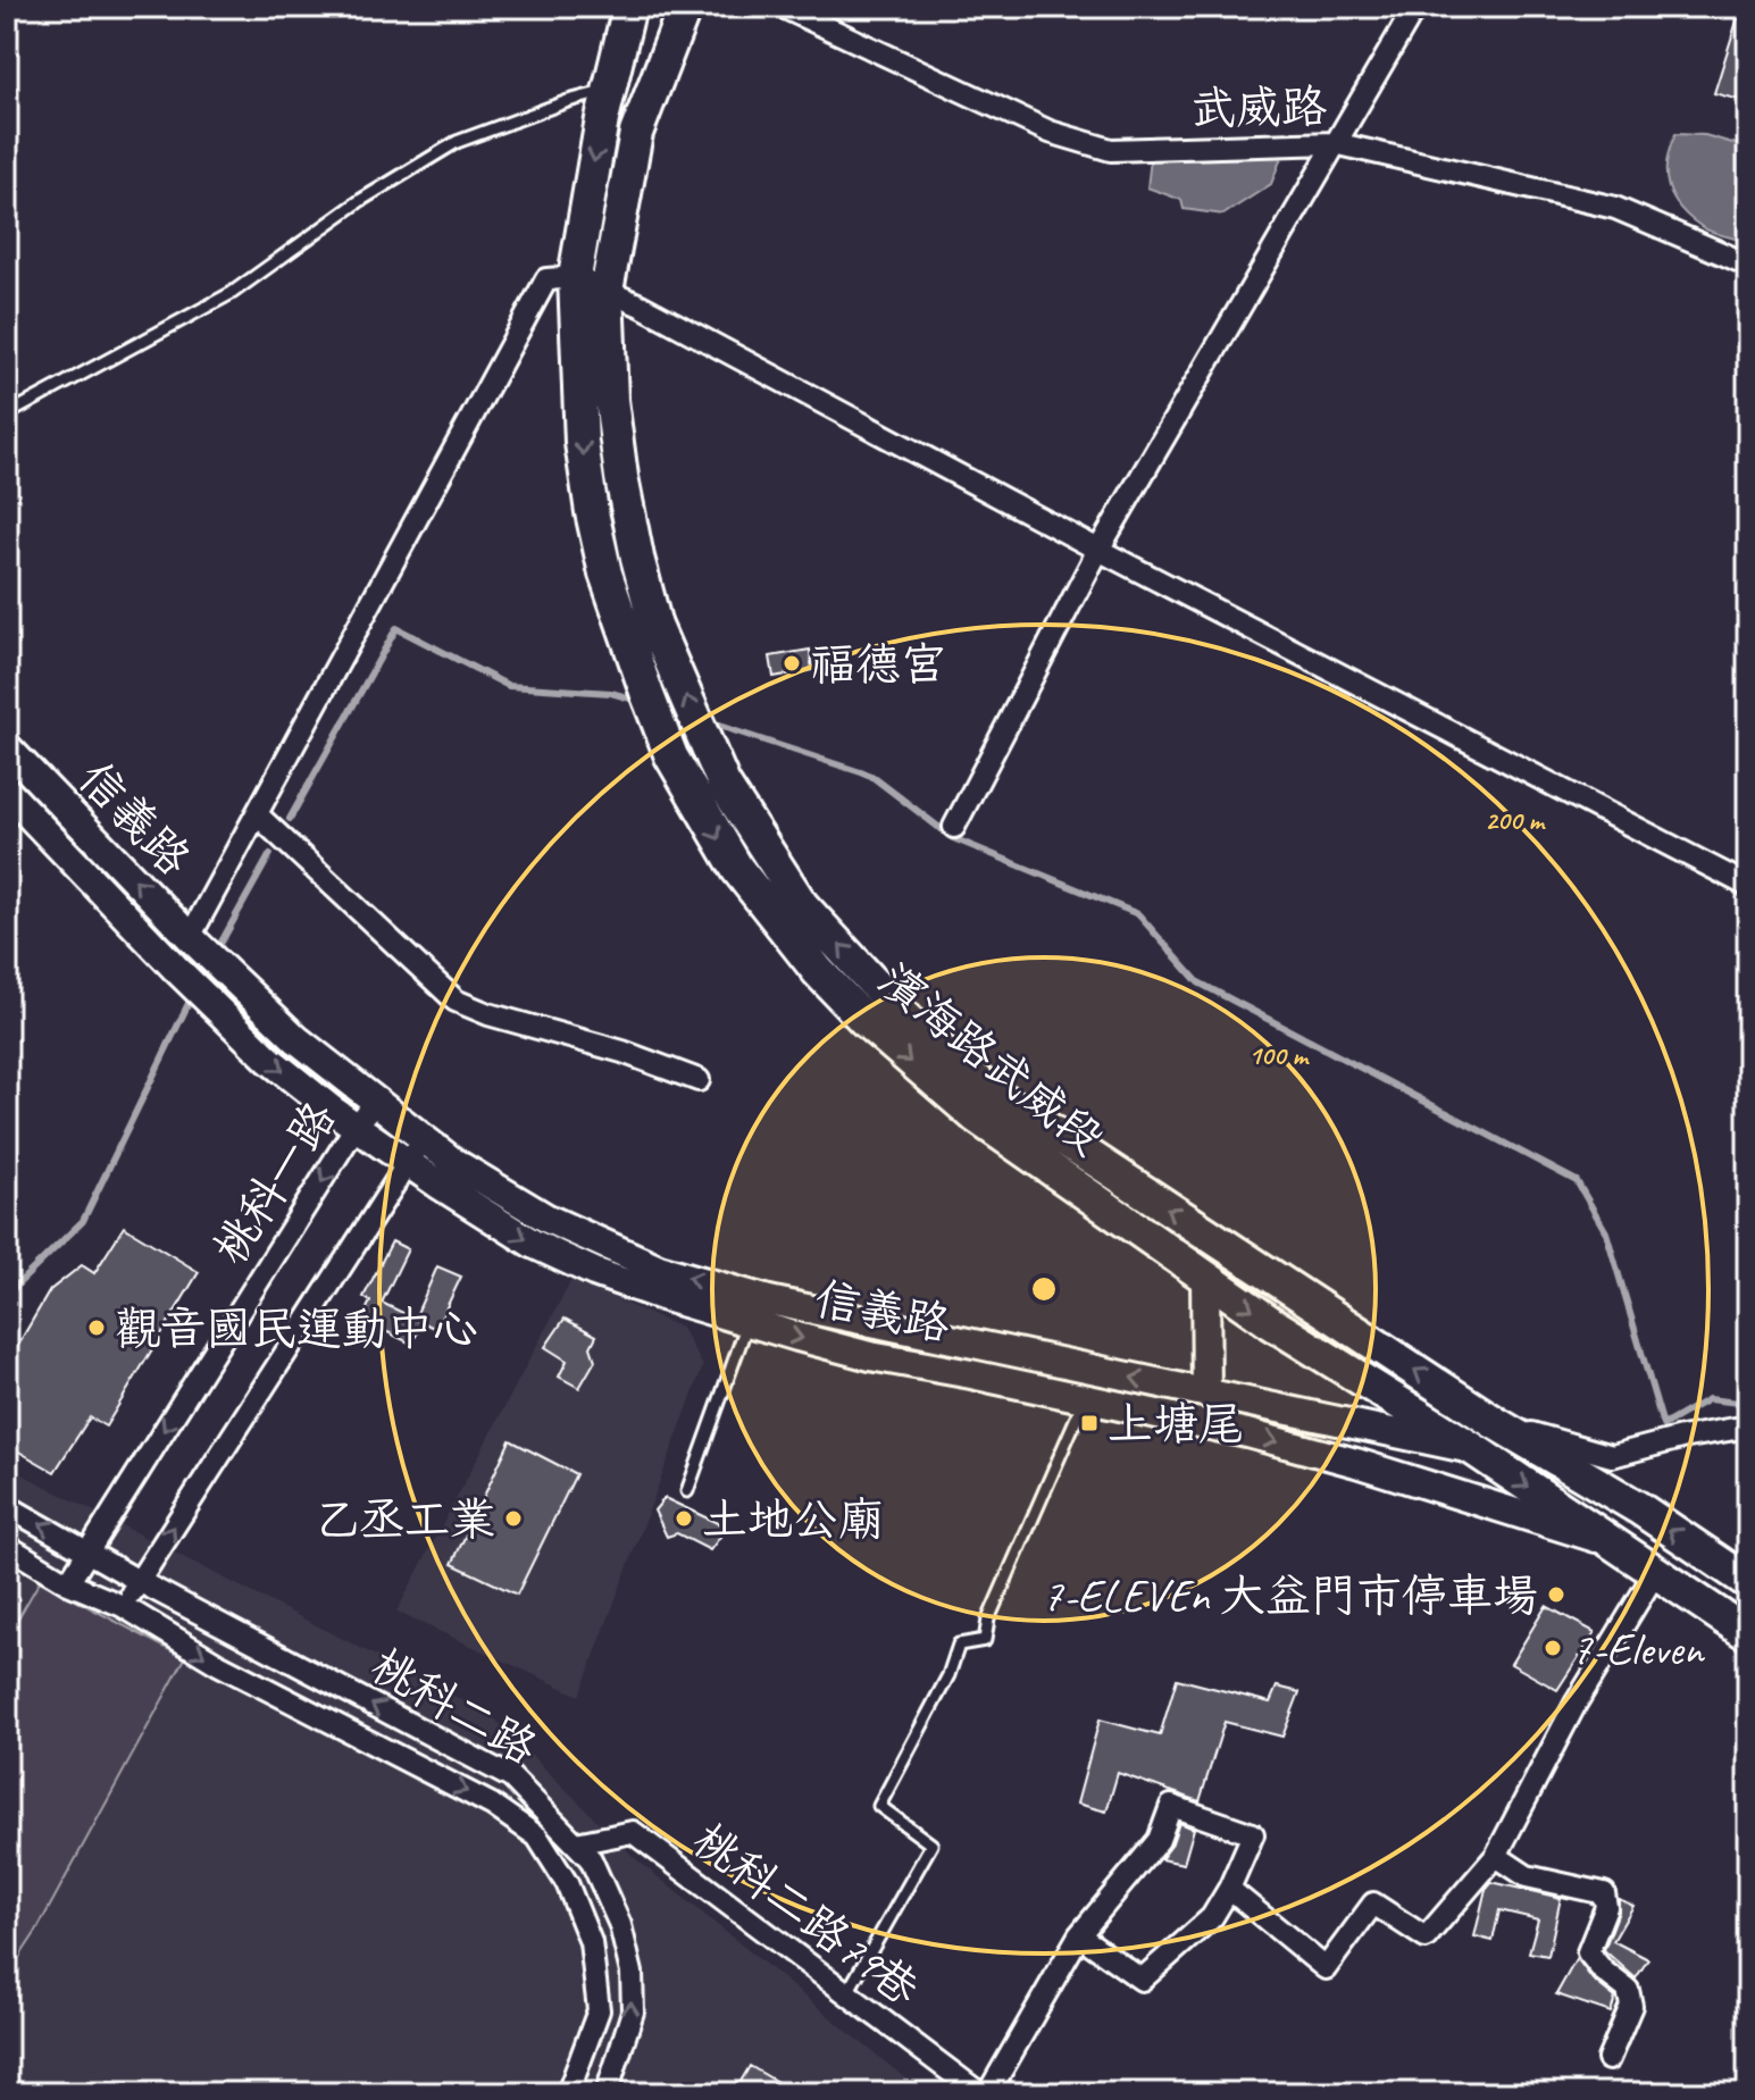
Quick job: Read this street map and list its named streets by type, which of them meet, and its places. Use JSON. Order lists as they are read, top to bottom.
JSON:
{
  "streets": {
    "main road": ["信義路", "濱海路武威段"],
    "street": [
      "武威路",
      "桃科一路",
      "桃科二路",
      "桃科二路79巷"
    ]
  },
  "crossings": [
    ["信義路", "濱海路武威段"],
    ["信義路", "桃科一路"],
    ["桃科一路", "桃科二路"],
    ["桃科二路", "桃科二路79巷"]
  ],
  "places": {
    "other": [
      "福德宮",
      "觀音國民運動中心",
      "乙丞工業",
      "土地公廟",
      "7-ELEVEn 大益門市停車場",
      "7-Eleven"
    ],
    "transit": ["上塘尾"]
  },
  "rings": ["200 m", "100 m"]
}
